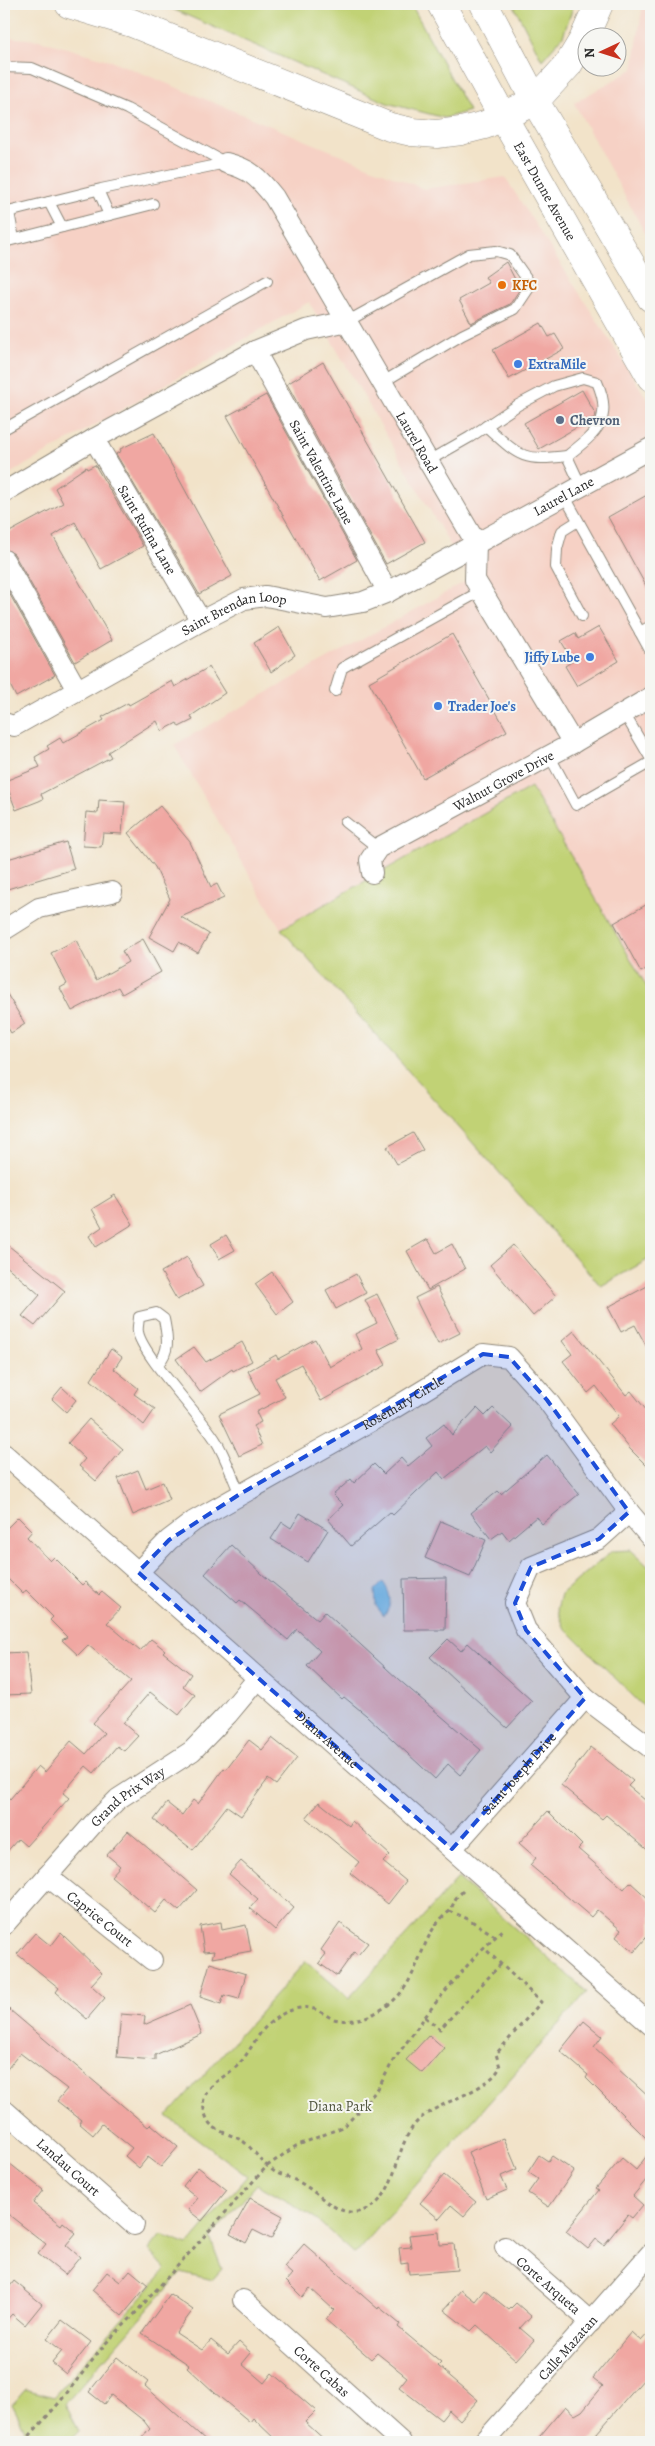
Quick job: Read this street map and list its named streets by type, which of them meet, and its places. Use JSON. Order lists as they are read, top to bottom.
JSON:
{
  "streets": {
    "main road": ["East Dunne Avenue"],
    "street": [
      "Laurel Road",
      "Saint Valentine Lane",
      "Laurel Lane",
      "Saint Rufina Lane",
      "Saint Brendan Loop",
      "Walnut Grove Drive",
      "Rosemary Circle",
      "Diana Avenue",
      "Saint Joseph Drive",
      "Grand Prix Way",
      "Caprice Court",
      "Landau Court",
      "Corte Arqueta",
      "Calle Mazatan",
      "Corte Cabas"
    ]
  },
  "crossings": [
    ["Laurel Road", "Laurel Lane"],
    ["Laurel Road", "Saint Brendan Loop"],
    ["Saint Valentine Lane", "Saint Brendan Loop"],
    ["Laurel Lane", "Saint Brendan Loop"],
    ["Saint Rufina Lane", "Saint Brendan Loop"],
    ["Rosemary Circle", "Diana Avenue"],
    ["Diana Avenue", "Saint Joseph Drive"],
    ["Diana Avenue", "Grand Prix Way"],
    ["Grand Prix Way", "Caprice Court"],
    ["Corte Arqueta", "Calle Mazatan"]
  ],
  "parks": ["Diana Park"],
  "places": [
    "KFC",
    "ExtraMile",
    "Chevron",
    "Jiffy Lube",
    "Trader Joe's"
  ],
  "north": "left"
}
